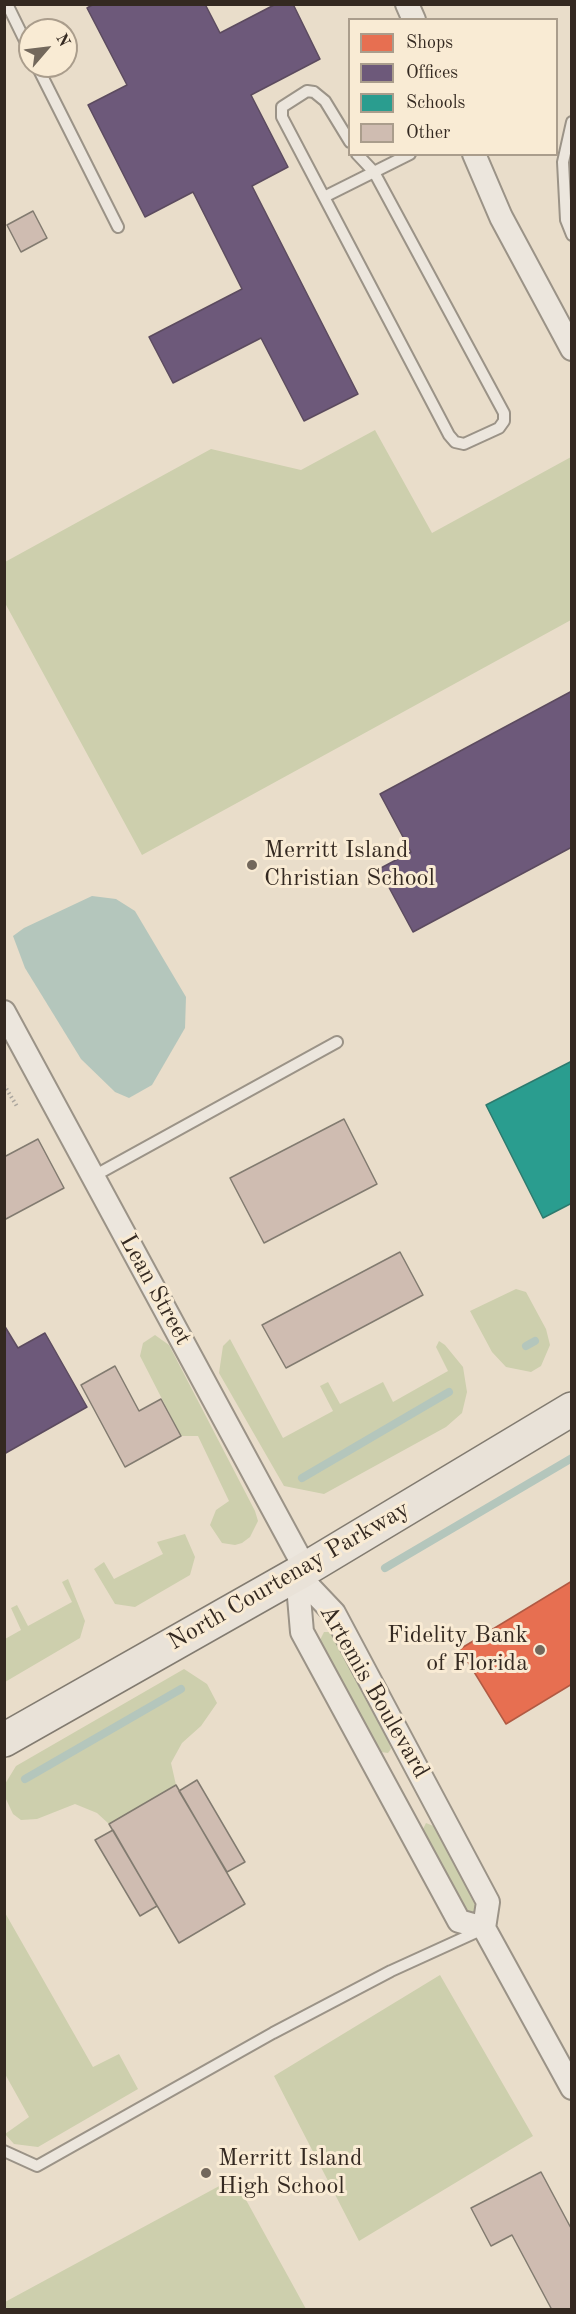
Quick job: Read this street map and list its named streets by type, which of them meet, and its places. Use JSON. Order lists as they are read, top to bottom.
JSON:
{
  "streets": {
    "main road": ["North Courtenay Parkway"],
    "street": ["Lean Street", "Artemis Boulevard"]
  },
  "crossings": [
    ["Lean Street", "North Courtenay Parkway"],
    ["Lean Street", "Artemis Boulevard"],
    ["North Courtenay Parkway", "Artemis Boulevard"]
  ],
  "places": ["Merritt Island Christian School", "Fidelity Bank of Florida", "Merritt Island High School"],
  "legend": [
    "Shops",
    "Offices",
    "Schools",
    "Other"
  ],
  "north": "top right"
}
